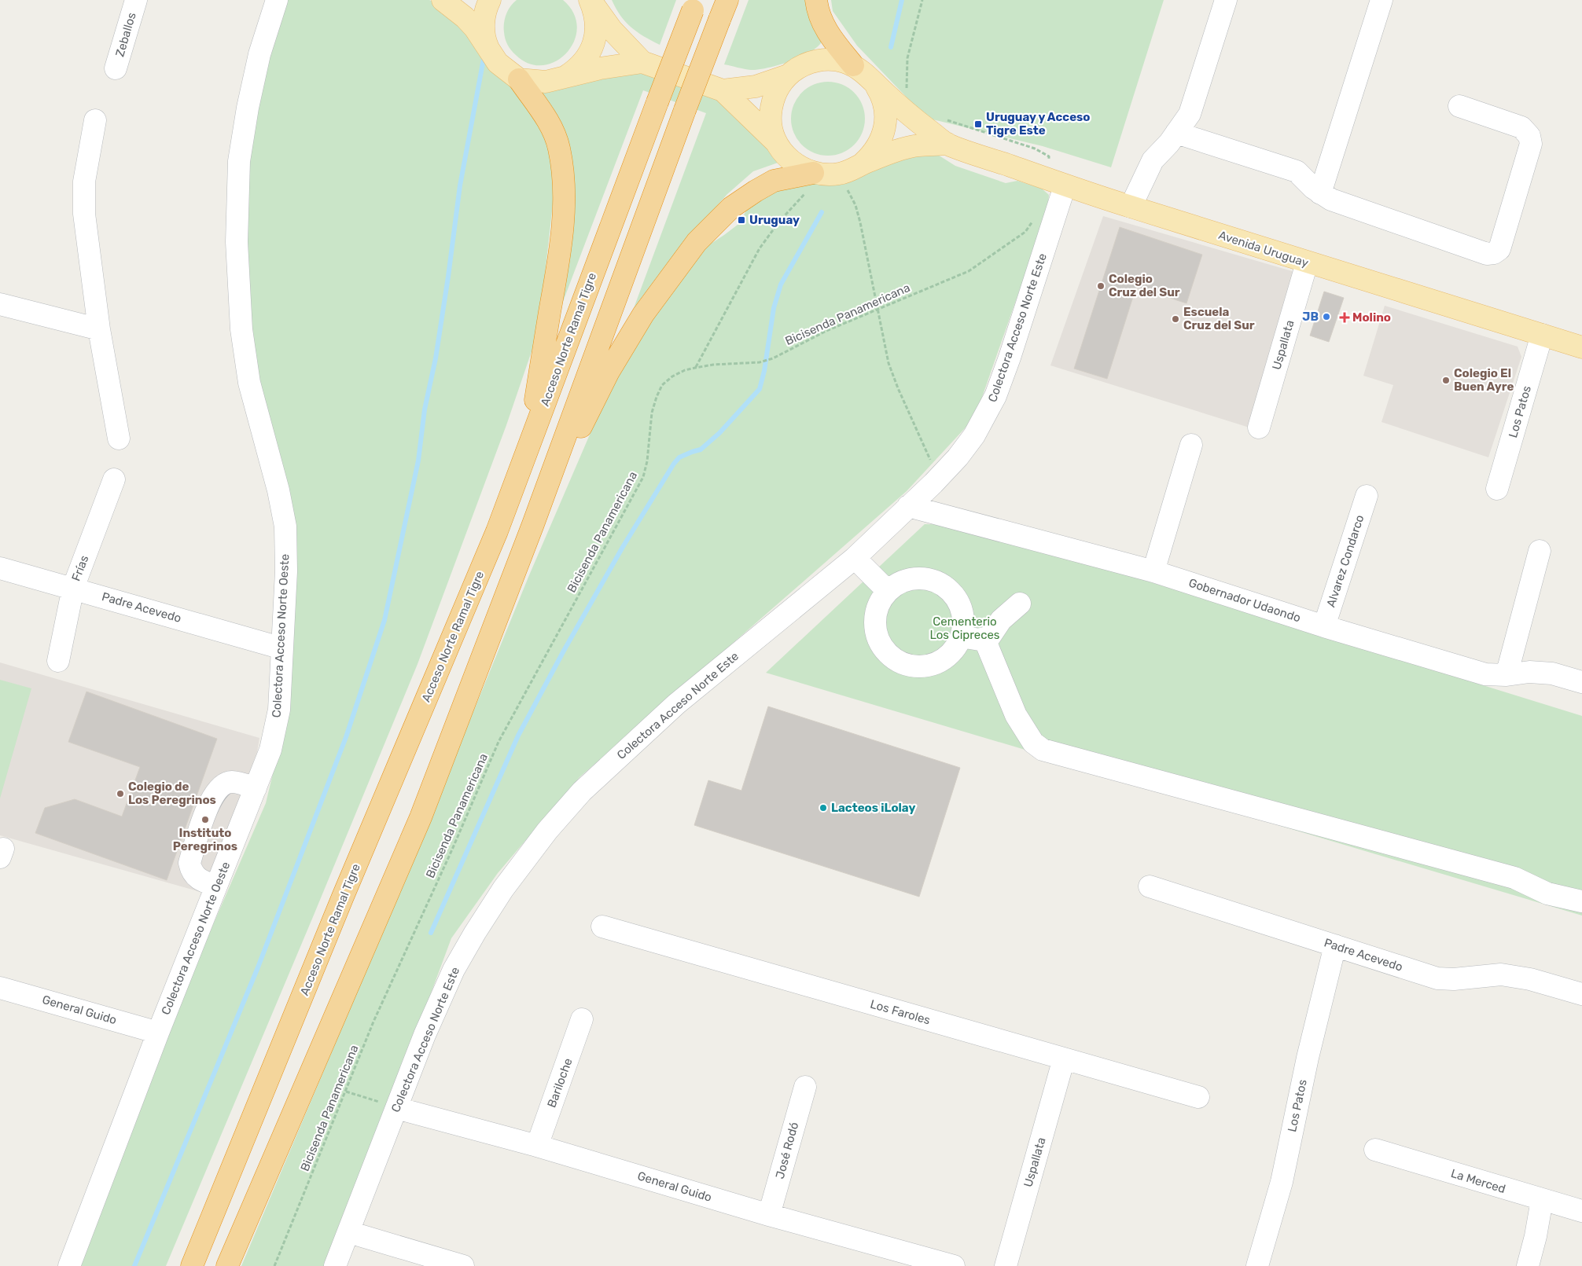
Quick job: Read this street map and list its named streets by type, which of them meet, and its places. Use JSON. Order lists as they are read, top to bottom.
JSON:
{
  "streets": {
    "highway": ["Acceso Norte Ramal Tigre"],
    "main road": ["Avenida Uruguay"],
    "street": [
      "Zeballos",
      "Colectora Acceso Norte Este",
      "Uspallata",
      "Los Patos",
      "Alvarez Condarco",
      "Frías",
      "Gobernador Udaondo",
      "Padre Acevedo",
      "Colectora Acceso Norte Oeste",
      "General Guido",
      "Los Faroles",
      "Bariloche",
      "José Rodó",
      "La Merced"
    ],
    "path": ["Bicisenda Panamericana"]
  },
  "crossings": [
    ["Avenida Uruguay", "Colectora Acceso Norte Este"],
    ["Avenida Uruguay", "Uspallata"],
    ["Avenida Uruguay", "Los Patos"],
    ["Colectora Acceso Norte Este", "Gobernador Udaondo"],
    ["Colectora Acceso Norte Este", "General Guido"],
    ["Uspallata", "Los Faroles"],
    ["Los Patos", "Padre Acevedo"],
    ["Alvarez Condarco", "Gobernador Udaondo"],
    ["Frías", "Padre Acevedo"],
    ["Padre Acevedo", "Colectora Acceso Norte Oeste"],
    ["Colectora Acceso Norte Oeste", "General Guido"],
    ["General Guido", "Bariloche"],
    ["General Guido", "José Rodó"]
  ],
  "parks": ["Cementerio Los Cipreces"],
  "places": {
    "transit": ["Uruguay y Acceso Tigre Este", "Uruguay"],
    "other": [
      "Colegio Cruz del Sur",
      "JB",
      "Escuela Cruz del Sur",
      "Colegio El Buen Ayre",
      "Colegio de Los Peregrinos",
      "Lacteos iLolay",
      "Instituto Peregrinos"
    ],
    "health": ["Molino"]
  }
}
